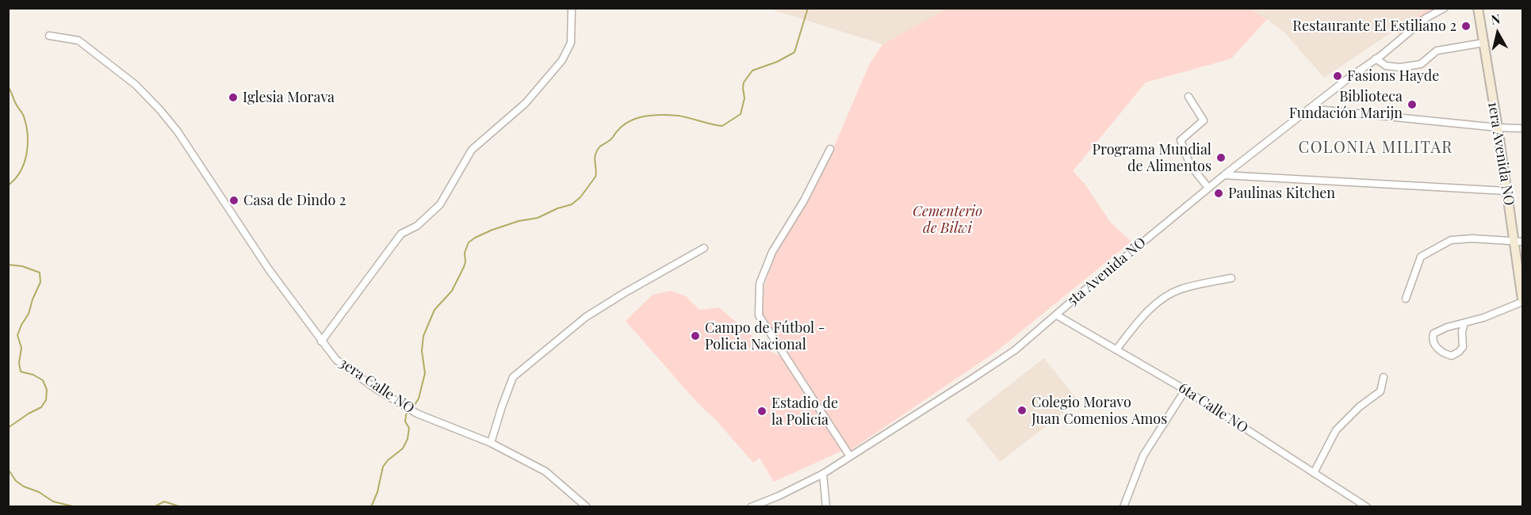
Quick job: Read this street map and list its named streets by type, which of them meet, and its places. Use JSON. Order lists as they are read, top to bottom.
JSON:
{
  "streets": {
    "street": [
      "1era Avenida NO",
      "5ta Avenida NO",
      "3era Calle NO",
      "6ta Calle NO"
    ]
  },
  "crossings": [
    ["5ta Avenida NO", "6ta Calle NO"]
  ],
  "districts": ["COLONIA MILITAR"],
  "parks": ["Cementerio de Bilwi"],
  "places": [
    "Restaurante El Estiliano 2",
    "Fasions Hayde",
    "Iglesia Morava",
    "Biblioteca Fundación Marijn",
    "Programa Mundial de Alimentos",
    "Paulinas Kitchen",
    "Casa de Dindo 2",
    "Campo de Fútbol - Policia Nacional",
    "Colegio Moravo Juan Comenios Amos",
    "Estadio de la Policía"
  ],
  "north": "top"
}
